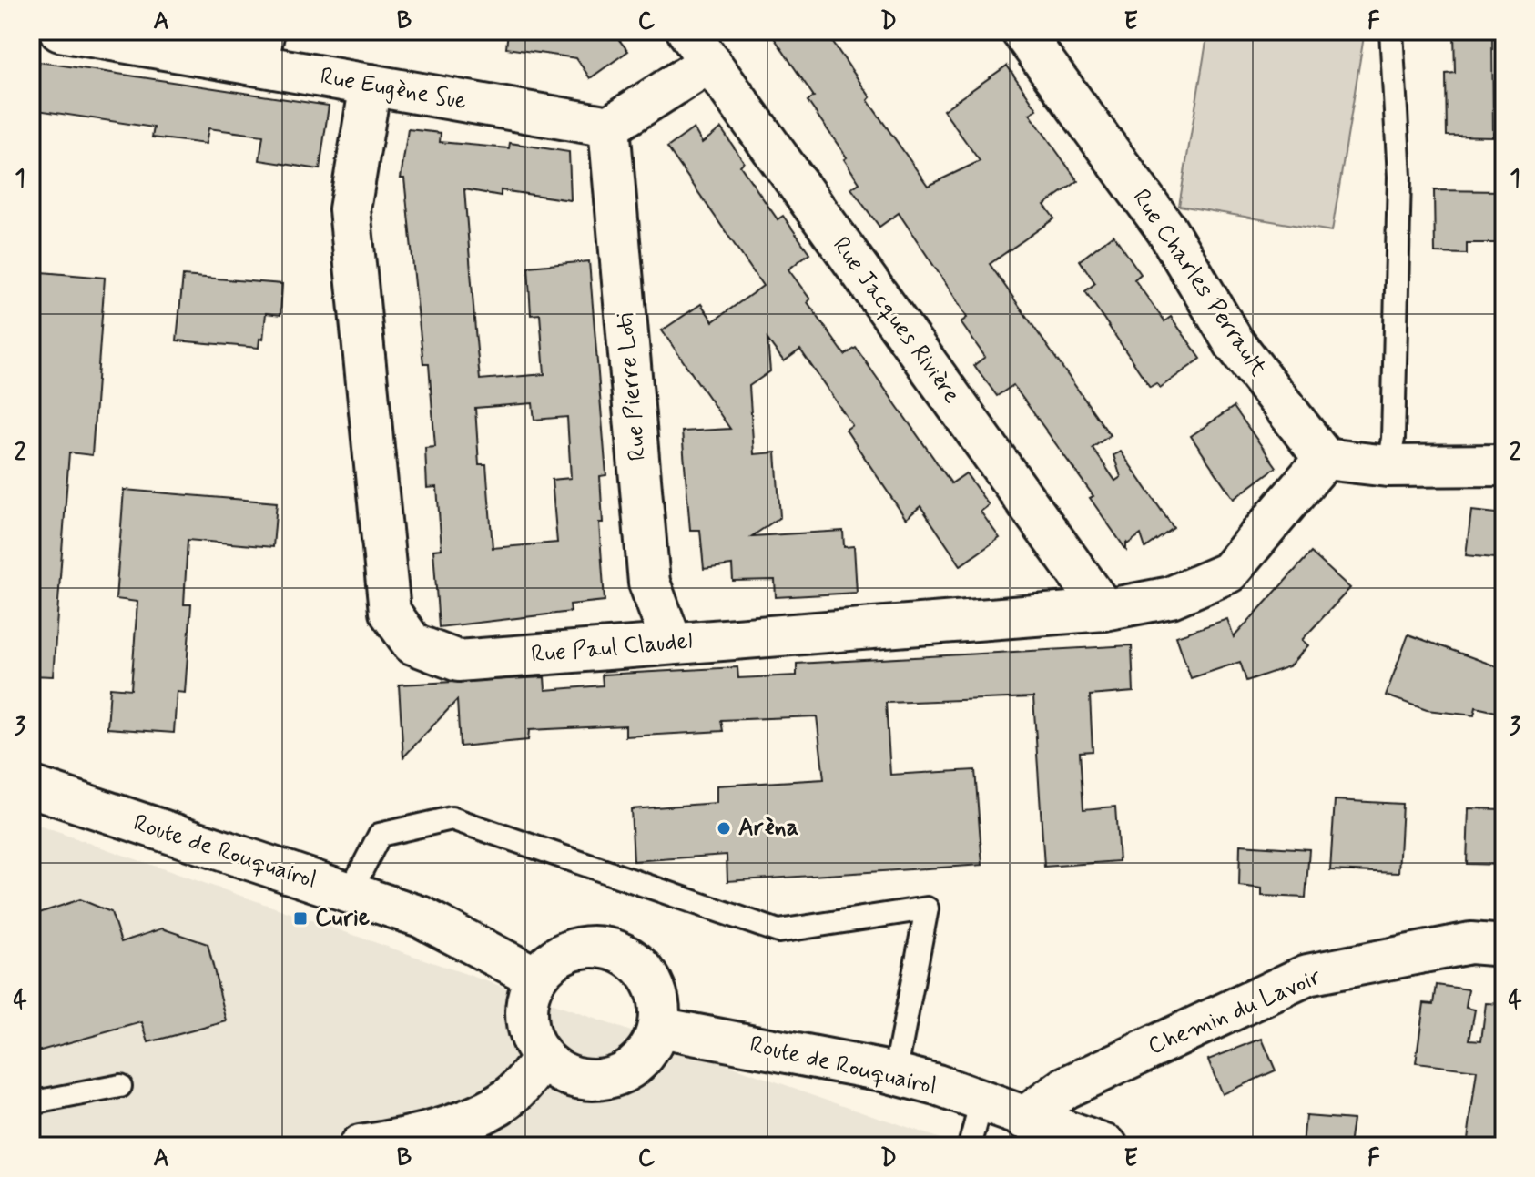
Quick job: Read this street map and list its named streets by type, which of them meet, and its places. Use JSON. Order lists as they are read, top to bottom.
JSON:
{
  "streets": {
    "street": [
      "Rue Eugène Sue",
      "Rue Charles Perrault",
      "Rue Jacques Rivière",
      "Rue Pierre Loti",
      "Rue Paul Claudel",
      "Route de Rouquairol",
      "Chemin du Lavoir"
    ]
  },
  "crossings": [
    ["Rue Eugène Sue", "Rue Pierre Loti"],
    ["Rue Eugène Sue", "Rue Paul Claudel"],
    ["Rue Charles Perrault", "Rue Paul Claudel"],
    ["Rue Jacques Rivière", "Rue Paul Claudel"],
    ["Rue Pierre Loti", "Rue Paul Claudel"],
    ["Route de Rouquairol", "Chemin du Lavoir"]
  ],
  "places": {
    "other": ["Arèna"],
    "transit": ["Curie"]
  },
  "grid": {
    "columns": [
      "A",
      "B",
      "C",
      "D",
      "E",
      "F"
    ],
    "rows": [
      "1",
      "2",
      "3",
      "4"
    ]
  }
}
